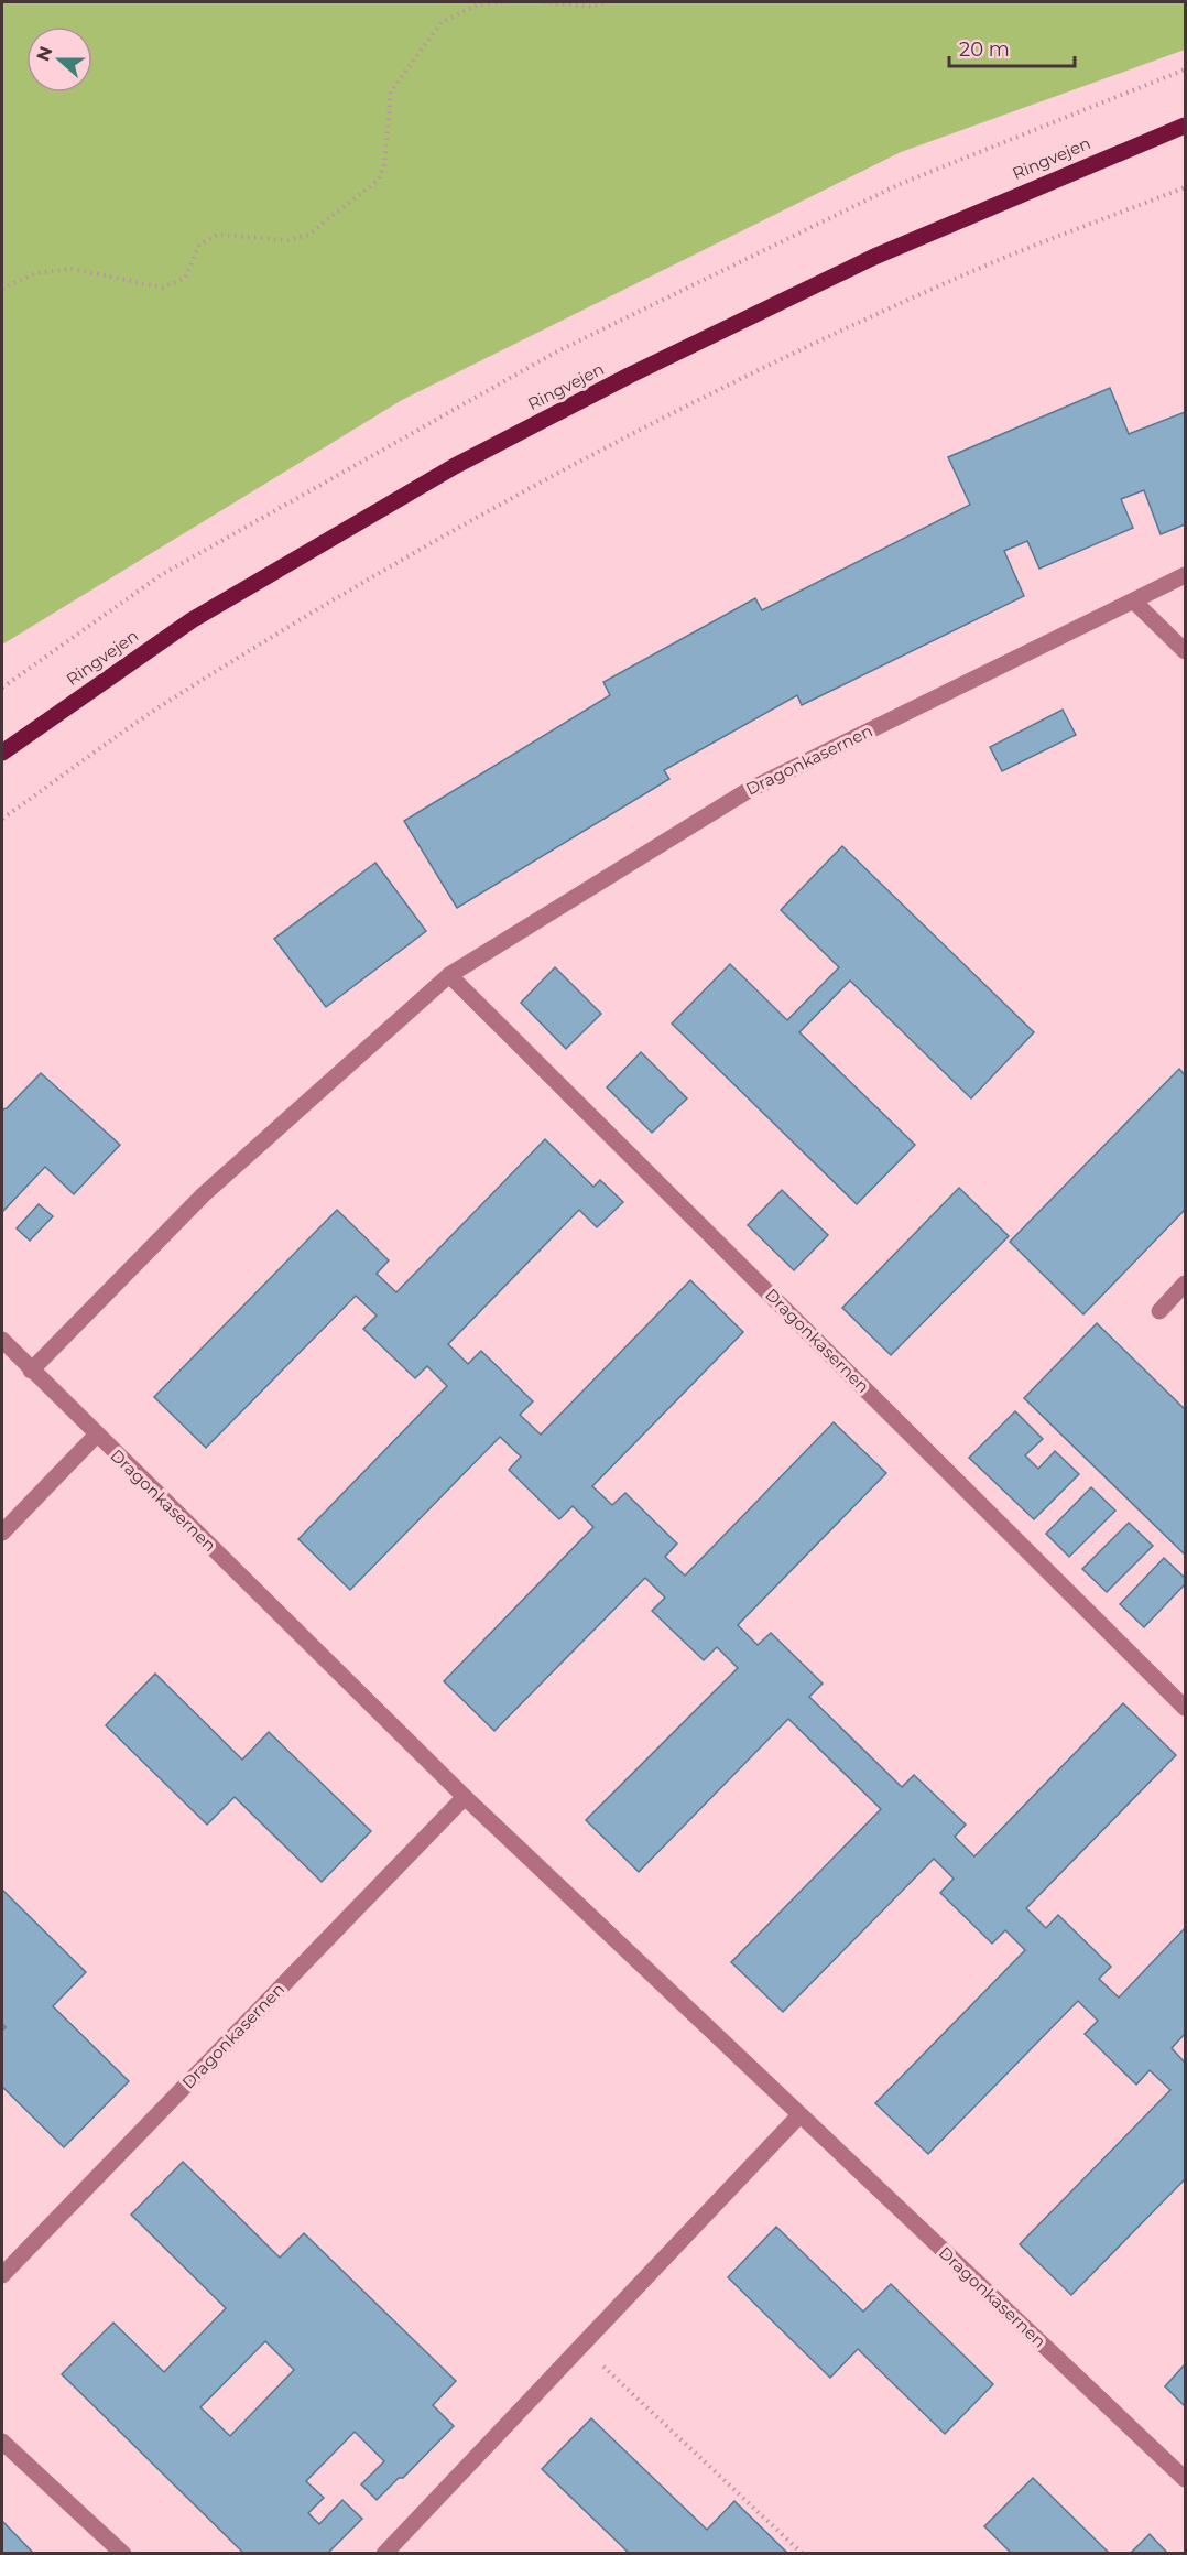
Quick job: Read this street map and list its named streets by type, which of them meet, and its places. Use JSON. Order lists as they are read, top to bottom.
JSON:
{
  "streets": {
    "main road": ["Ringvejen"],
    "lane": ["Dragonkasernen"]
  },
  "scale_bar": "20 m",
  "north": "left"
}
